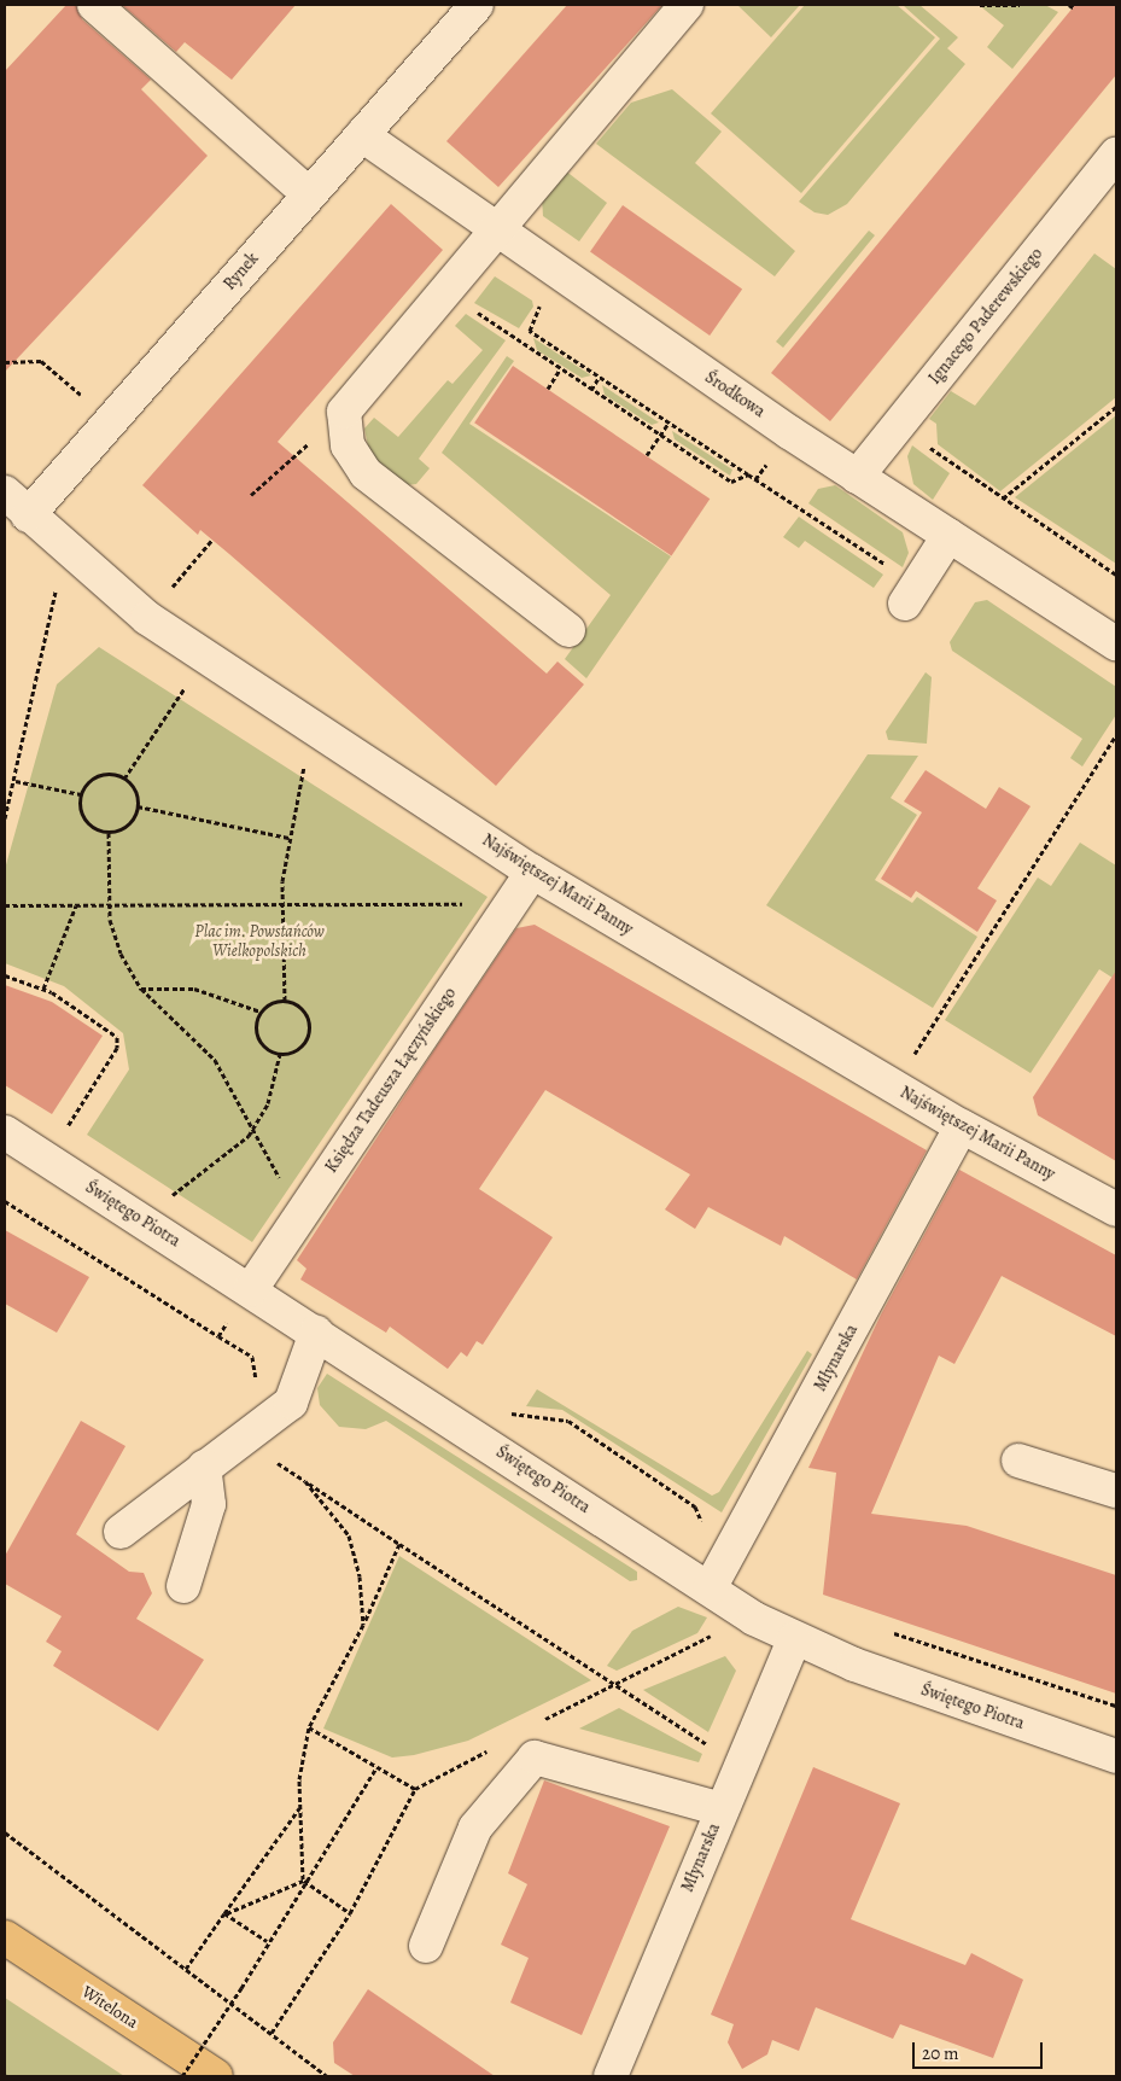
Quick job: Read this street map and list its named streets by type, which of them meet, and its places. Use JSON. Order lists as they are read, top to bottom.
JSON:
{
  "streets": {
    "main road": ["Witelona"],
    "street": [
      "Rynek",
      "Ignacego Paderewskiego",
      "Środkowa",
      "Najświętszej Marii Panny",
      "Księdza Tadeusza Łączyńskiego",
      "Świętego Piotra",
      "Młynarska"
    ]
  },
  "crossings": [
    ["Rynek", "Środkowa"],
    ["Rynek", "Najświętszej Marii Panny"],
    ["Ignacego Paderewskiego", "Środkowa"],
    ["Najświętszej Marii Panny", "Księdza Tadeusza Łączyńskiego"],
    ["Najświętszej Marii Panny", "Młynarska"],
    ["Księdza Tadeusza Łączyńskiego", "Świętego Piotra"],
    ["Świętego Piotra", "Młynarska"]
  ],
  "parks": ["Plac im. Powstańców Wielkopolskich"],
  "scale_bar": "20 m"
}
